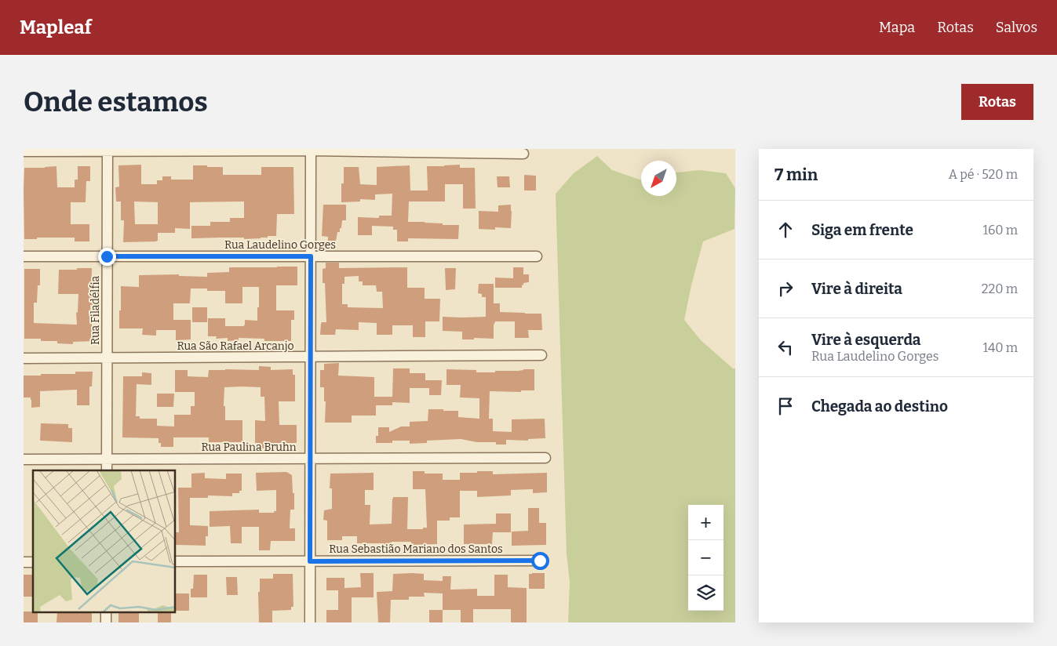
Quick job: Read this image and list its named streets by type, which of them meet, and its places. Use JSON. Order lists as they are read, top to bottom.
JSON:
{
  "streets": {
    "street": [
      "Rua Laudelino Gorges",
      "Rua Filadélfia",
      "Rua São Rafael Arcanjo",
      "Rua Paulina Bruhn",
      "Rua Sebastião Mariano dos Santos"
    ]
  },
  "crossings": [
    ["Rua Laudelino Gorges", "Rua Filadélfia"],
    ["Rua Filadélfia", "Rua São Rafael Arcanjo"],
    ["Rua Filadélfia", "Rua Paulina Bruhn"]
  ],
  "north": "bottom left",
  "page": {
    "header": "Mapleaf",
    "nav": ["Mapa", "Rotas", "Salvos"],
    "buttons": "Rotas",
    "title": "Onde estamos",
    "heading": ["7 min", "A pé · 520 m"],
    "list": [
      ["Siga em frente", "160 m"],
      ["Vire à direita", "220 m"],
      ["Vire à esquerda", "Rua Laudelino Gorges", "140 m"],
      "Chegada ao destino"
    ],
    "map_buttons": ["+", "−"]
  }
}
